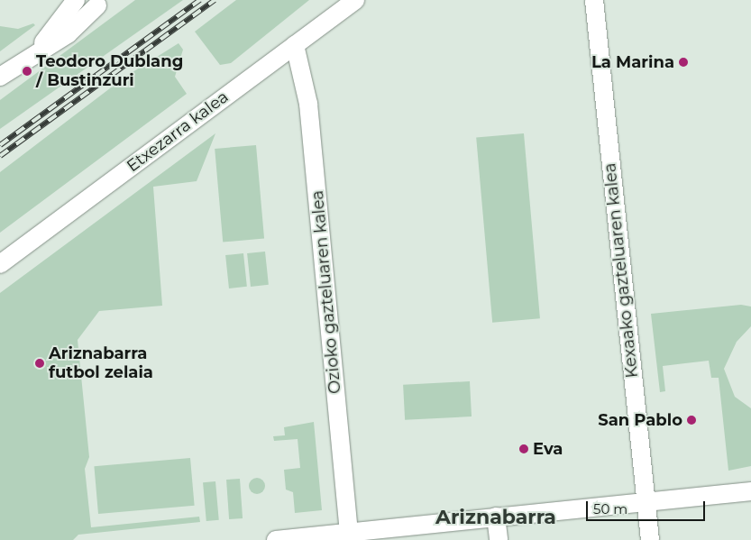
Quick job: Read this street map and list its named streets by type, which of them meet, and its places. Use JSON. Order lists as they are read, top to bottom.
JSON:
{
  "streets": {
    "street": ["Etxezarra kalea", "Kexaako gazteluaren kalea", "Ozioko gazteluaren kalea"]
  },
  "crossings": [
    ["Etxezarra kalea", "Ozioko gazteluaren kalea"]
  ],
  "districts": ["Ariznabarra"],
  "places": [
    "La Marina",
    "Teodoro Dublang / Bustinzuri",
    "Ariznabarra futbol zelaia",
    "San Pablo",
    "Eva"
  ],
  "scale_bar": "50 m"
}
